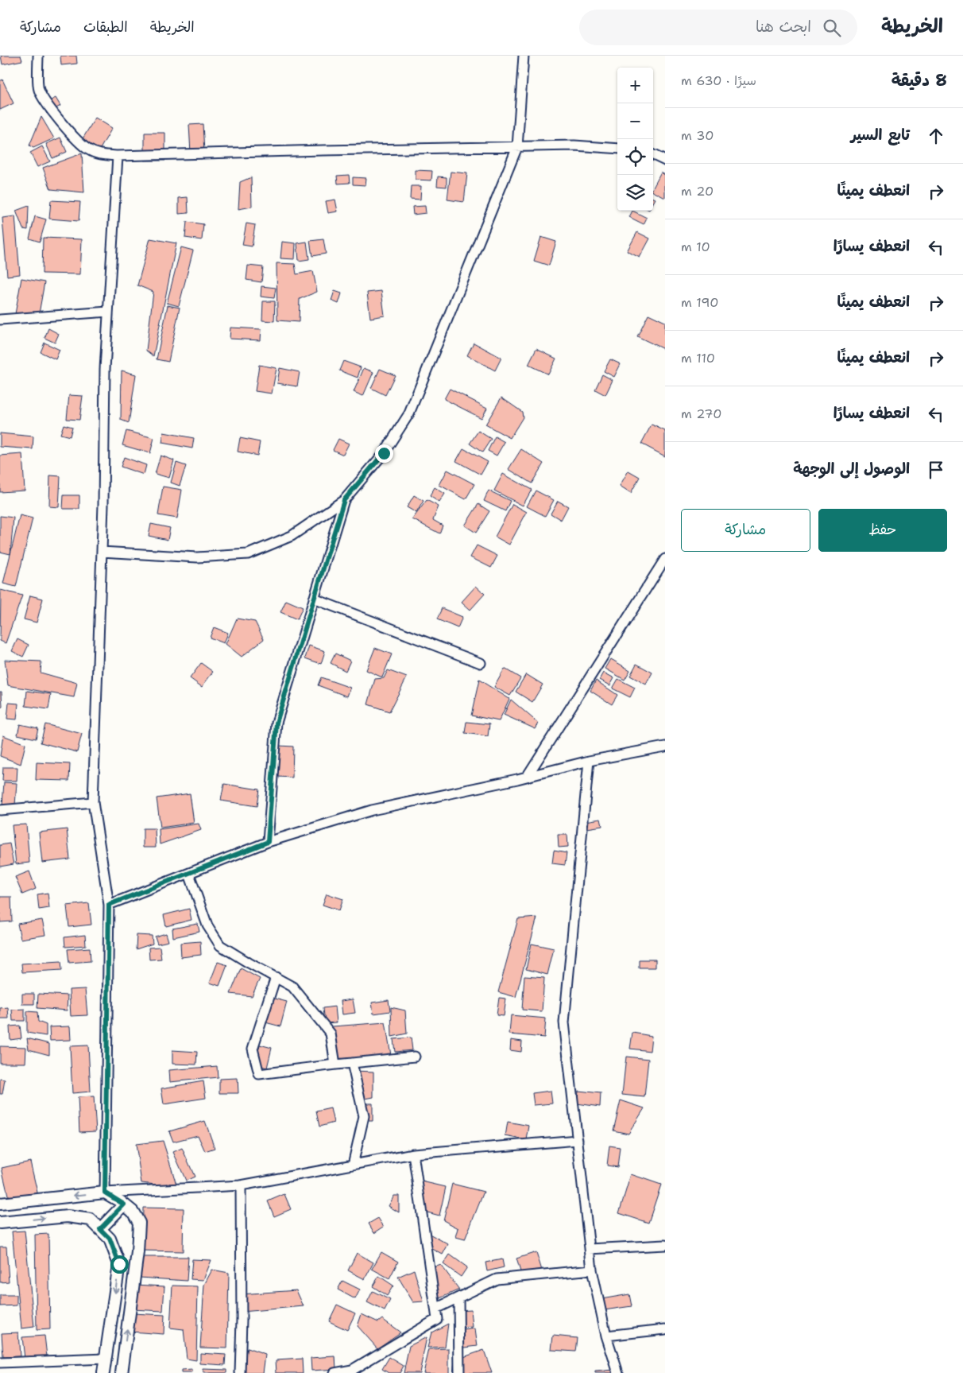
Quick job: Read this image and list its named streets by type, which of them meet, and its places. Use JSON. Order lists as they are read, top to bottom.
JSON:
{
  "page": {
    "header": "الخريطة",
    "search": "ابحث هنا",
    "nav": ["الخريطة", "الطبقات", "مشاركة"],
    "heading": ["8 دقيقة", "سيرًا · 630 m"],
    "map_buttons": ["+", "−"],
    "list": [
      ["تابع السير", "30 m"],
      ["انعطف يمينًا", "20 m"],
      ["انعطف يسارًا", "10 m"],
      ["انعطف يمينًا", "190 m"],
      ["انعطف يمينًا", "110 m"],
      ["انعطف يسارًا", "270 m"],
      "الوصول إلى الوجهة"
    ],
    "buttons": ["حفظ", "مشاركة"]
  }
}
